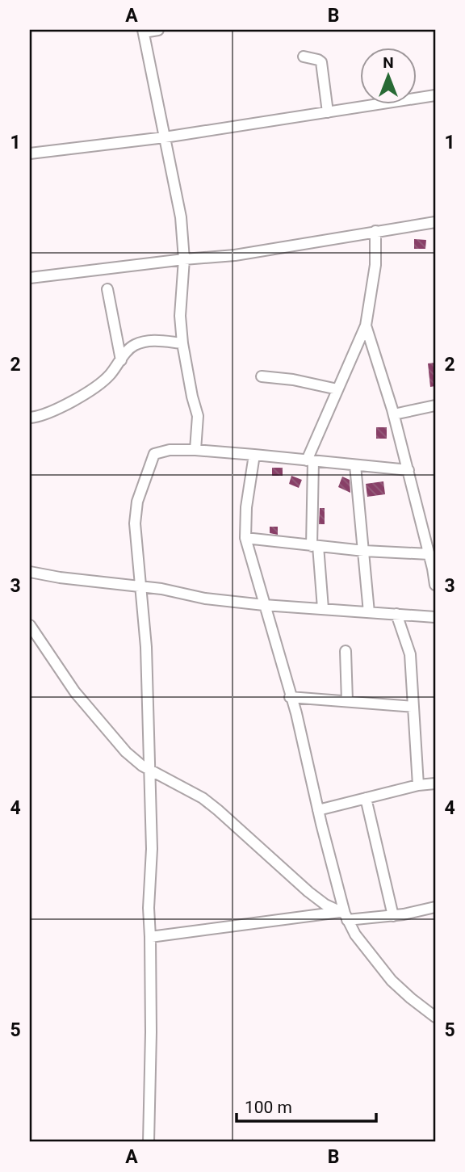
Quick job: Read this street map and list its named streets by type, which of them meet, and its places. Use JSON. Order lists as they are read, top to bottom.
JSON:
{
  "scale_bar": "100 m",
  "north": "top",
  "grid": {
    "columns": ["A", "B"],
    "rows": [
      "1",
      "2",
      "3",
      "4",
      "5"
    ]
  }
}
